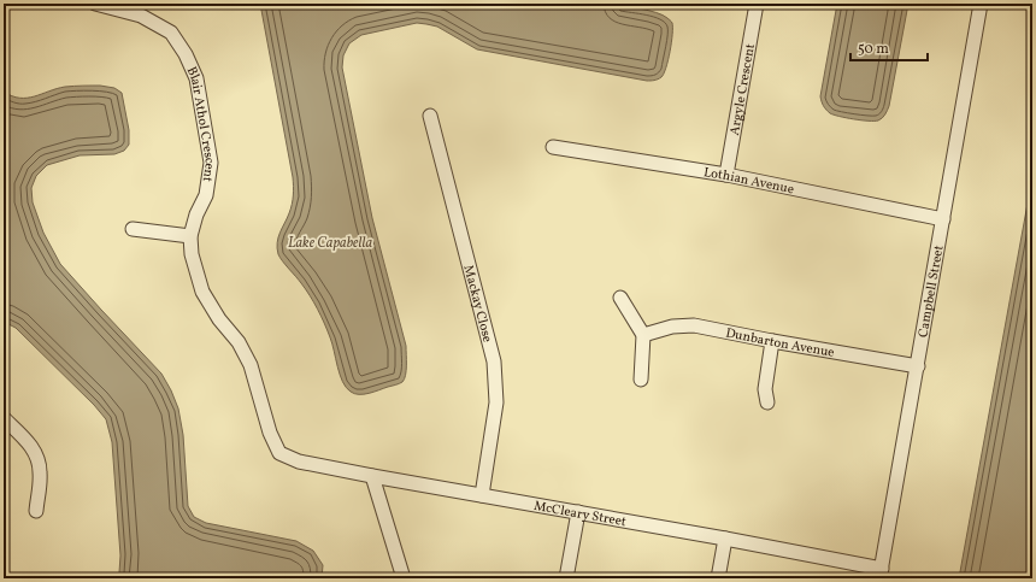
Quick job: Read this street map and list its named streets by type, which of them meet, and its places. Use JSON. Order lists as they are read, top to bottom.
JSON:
{
  "streets": {
    "street": [
      "Argyle Crescent",
      "Blair Athol Crescent",
      "Lothian Avenue",
      "Campbell Street",
      "Mackay Close",
      "Dunbarton Avenue",
      "McCleary Street"
    ]
  },
  "crossings": [
    ["Argyle Crescent", "Lothian Avenue"],
    ["Blair Athol Crescent", "McCleary Street"],
    ["Lothian Avenue", "Campbell Street"],
    ["Campbell Street", "Dunbarton Avenue"],
    ["Campbell Street", "McCleary Street"],
    ["Mackay Close", "McCleary Street"]
  ],
  "water": ["Lake Capabella"],
  "scale_bar": "50 m"
}
